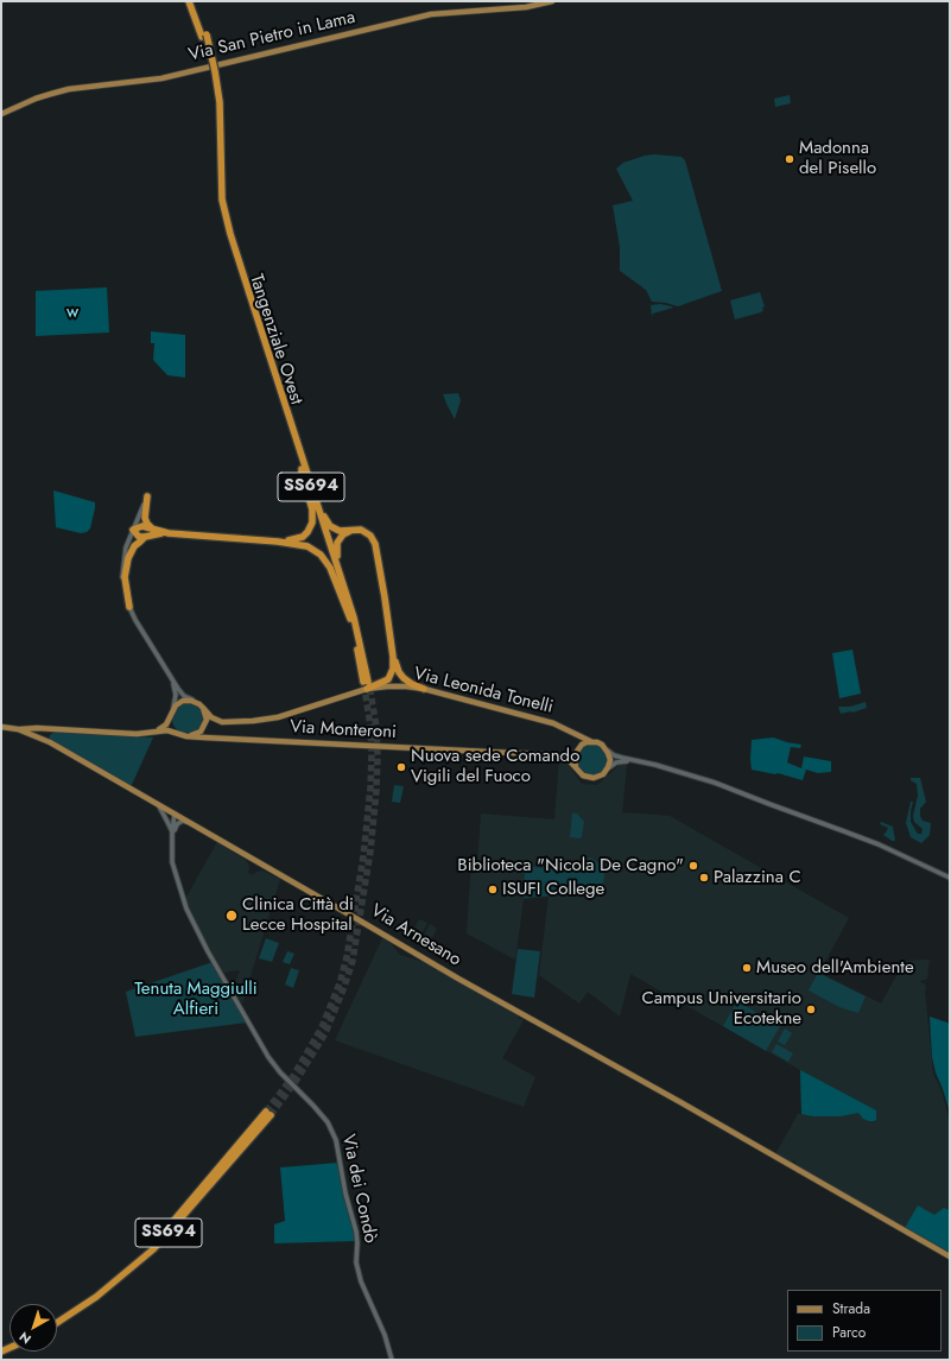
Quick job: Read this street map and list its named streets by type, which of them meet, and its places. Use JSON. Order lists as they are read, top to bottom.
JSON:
{
  "streets": {
    "highway": ["Tangenziale Ovest", "SS694"],
    "main road": [
      "Via San Pietro in Lama",
      "Via Leonida Tonelli",
      "Via Monteroni",
      "Via Arnesano"
    ],
    "street": ["Via dei Condò"]
  },
  "crossings": [
    ["Tangenziale Ovest", "Via Leonida Tonelli"],
    ["Via Leonida Tonelli", "Via Monteroni"],
    ["Via Monteroni", "Via Arnesano"],
    ["Via Arnesano", "Via dei Condò"]
  ],
  "parks": ["w", "Tenuta Maggiulli Alfieri"],
  "places": [
    "Madonna del Pisello",
    "Nuova sede Comando Vigili del Fuoco",
    "Biblioteca \"Nicola De Cagno\"",
    "Palazzina C",
    "ISUFI College",
    "Clinica Città di Lecce Hospital",
    "Museo dell'Ambiente",
    "Campus Universitario Ecotekne"
  ],
  "legend": ["Strada", "Parco"],
  "north": "bottom left"
}
